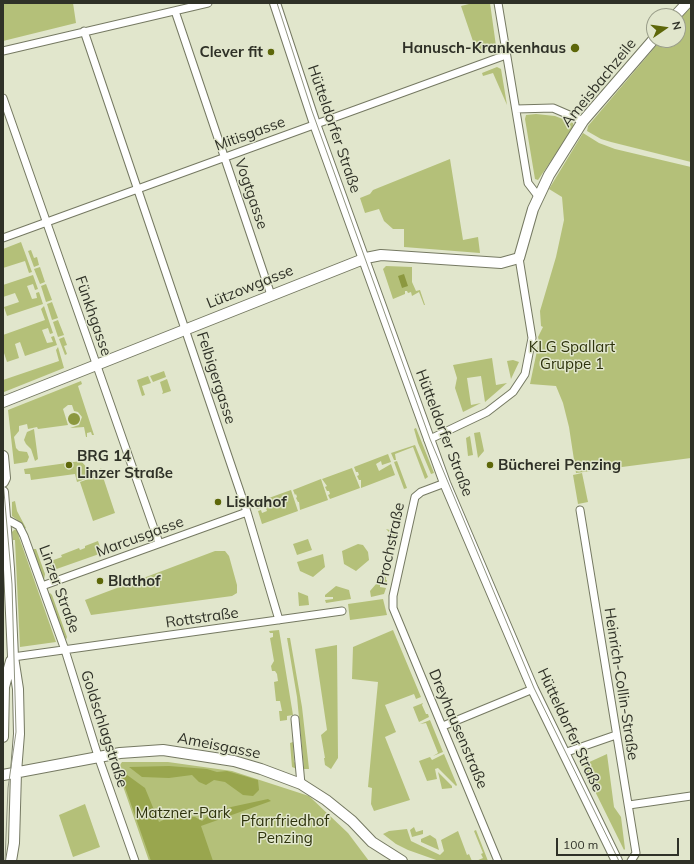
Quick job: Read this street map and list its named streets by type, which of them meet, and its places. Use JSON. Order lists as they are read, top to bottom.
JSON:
{
  "streets": {
    "main road": [
      "Ameisbachzeile",
      "Hütteldorfer Straße",
      "Lützowgasse",
      "Ameisgasse"
    ],
    "street": [
      "Mitisgasse",
      "Vogtgasse",
      "Fünkhgasse",
      "Felbigergasse",
      "Marcusgasse",
      "Prochstraße",
      "Linzer Straße",
      "Rottstraße",
      "Heinrich-Collin-Straße",
      "Goldschlagstraße",
      "Dreyhausenstraße"
    ]
  },
  "crossings": [
    ["Ameisbachzeile", "Hütteldorfer Straße"],
    ["Ameisbachzeile", "Lützowgasse"],
    ["Hütteldorfer Straße", "Mitisgasse"],
    ["Hütteldorfer Straße", "Lützowgasse"],
    ["Hütteldorfer Straße", "Prochstraße"],
    ["Mitisgasse", "Vogtgasse"],
    ["Mitisgasse", "Fünkhgasse"],
    ["Mitisgasse", "Felbigergasse"],
    ["Vogtgasse", "Lützowgasse"],
    ["Lützowgasse", "Fünkhgasse"],
    ["Lützowgasse", "Felbigergasse"],
    ["Fünkhgasse", "Marcusgasse"],
    ["Felbigergasse", "Marcusgasse"],
    ["Felbigergasse", "Rottstraße"],
    ["Marcusgasse", "Linzer Straße"],
    ["Prochstraße", "Dreyhausenstraße"],
    ["Linzer Straße", "Rottstraße"],
    ["Linzer Straße", "Goldschlagstraße"],
    ["Rottstraße", "Goldschlagstraße"],
    ["Goldschlagstraße", "Ameisgasse"]
  ],
  "parks": ["KLG Spallart Gruppe 1", "Matzner-Park", "Pfarrfriedhof Penzing"],
  "places": [
    "Hanusch-Krankenhaus",
    "Clever fit",
    "BRG 14 Linzer Straße",
    "Bücherei Penzing",
    "Liskahof",
    "Blathof"
  ],
  "scale_bar": "100 m",
  "north": "right"
}
